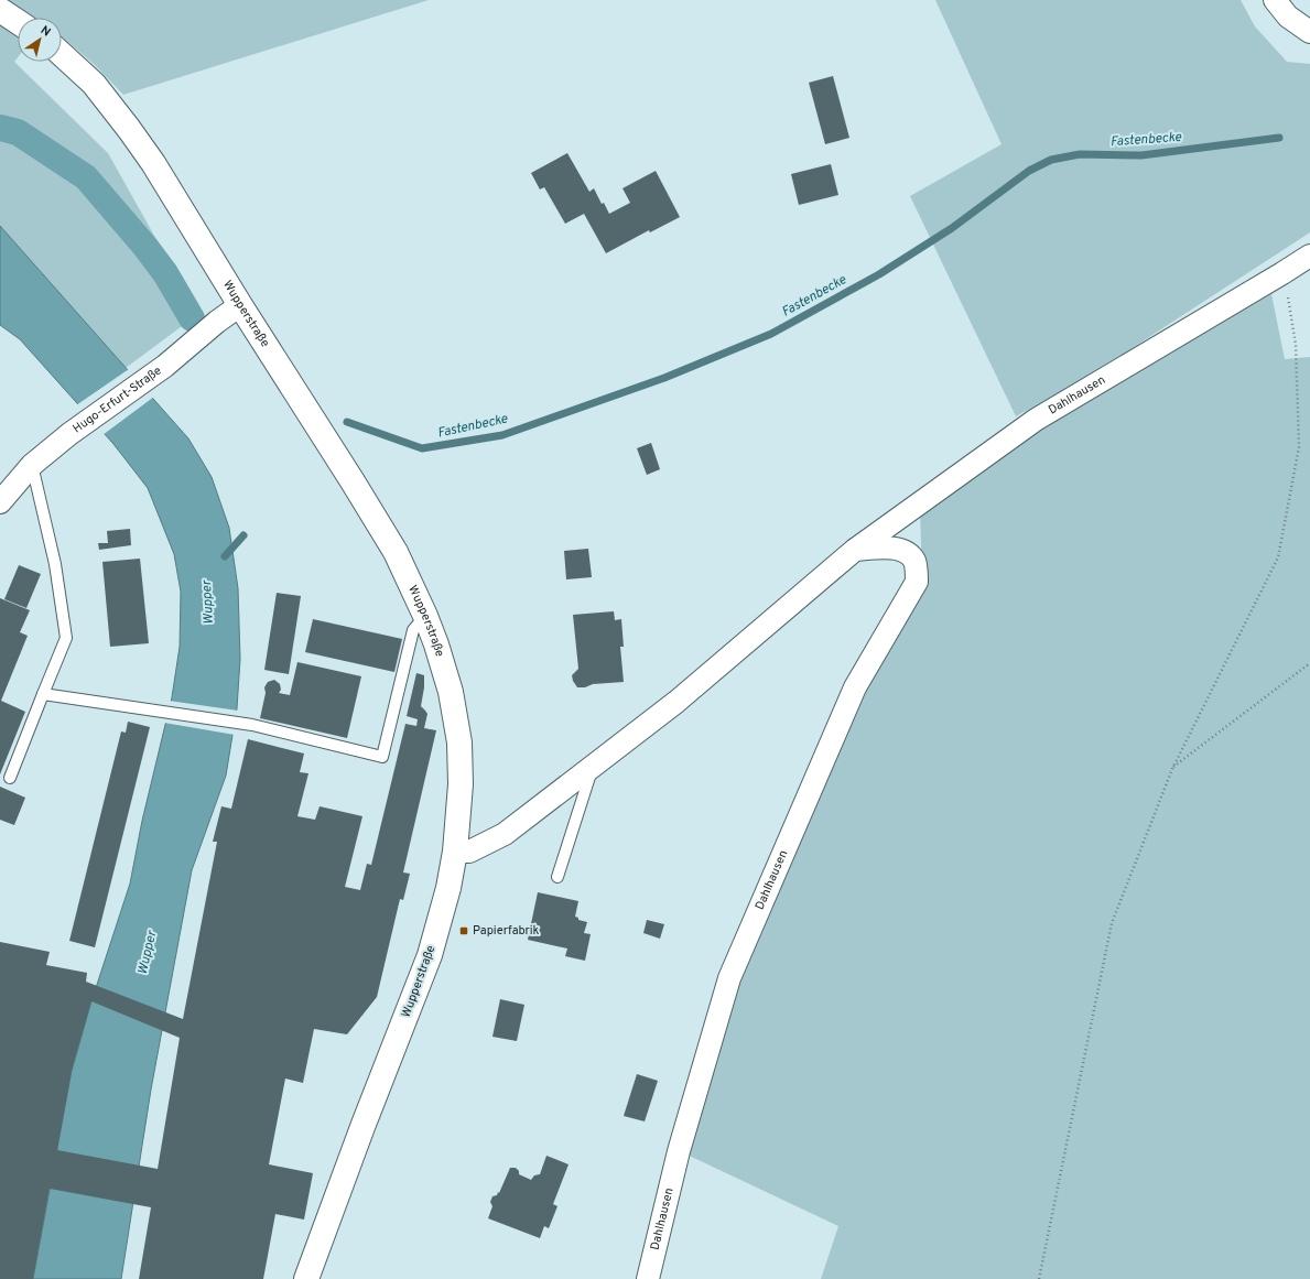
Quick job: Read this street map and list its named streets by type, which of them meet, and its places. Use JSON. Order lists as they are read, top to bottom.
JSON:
{
  "streets": {
    "main road": ["Wupperstraße"],
    "street": ["Dahlhausen", "Hugo-Erfurt-Straße"]
  },
  "crossings": [
    ["Wupperstraße", "Dahlhausen"],
    ["Wupperstraße", "Hugo-Erfurt-Straße"]
  ],
  "water": ["Fastenbecke", "Wupper"],
  "places": {
    "transit": ["Papierfabrik"]
  },
  "north": "top right"
}
